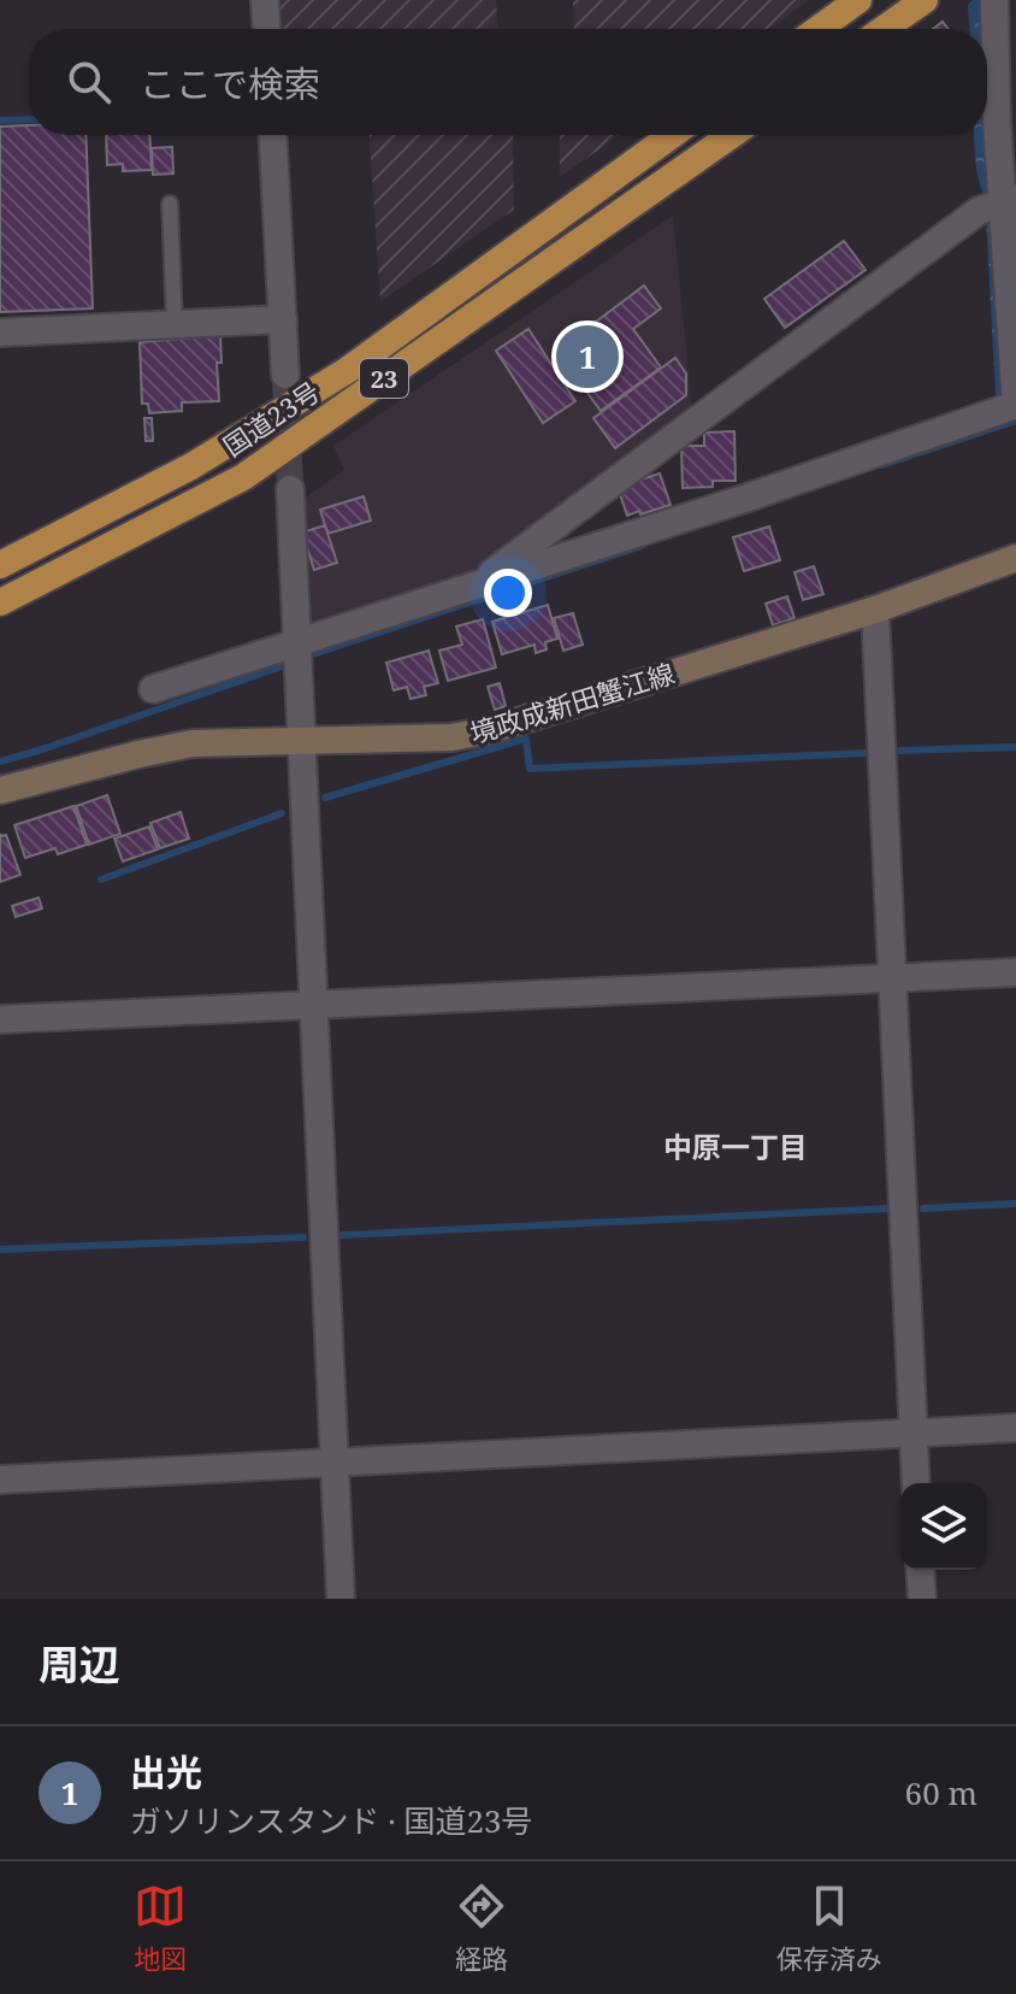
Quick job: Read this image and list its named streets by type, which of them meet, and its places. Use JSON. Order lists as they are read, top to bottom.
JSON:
{
  "streets": {
    "highway": ["23", "国道23号"],
    "main road": ["境政成新田蟹江線"]
  },
  "districts": ["中原一丁目"],
  "page": {
    "search": "ここで検索",
    "pins": "1",
    "heading": "周辺",
    "list": [
      {
        "mark": "1",
        "name": "出光",
        "note": "ガソリンスタンド · 国道23号",
        "value": "60 m"
      }
    ],
    "nav": ["地図", "経路", "保存済み"]
  }
}
